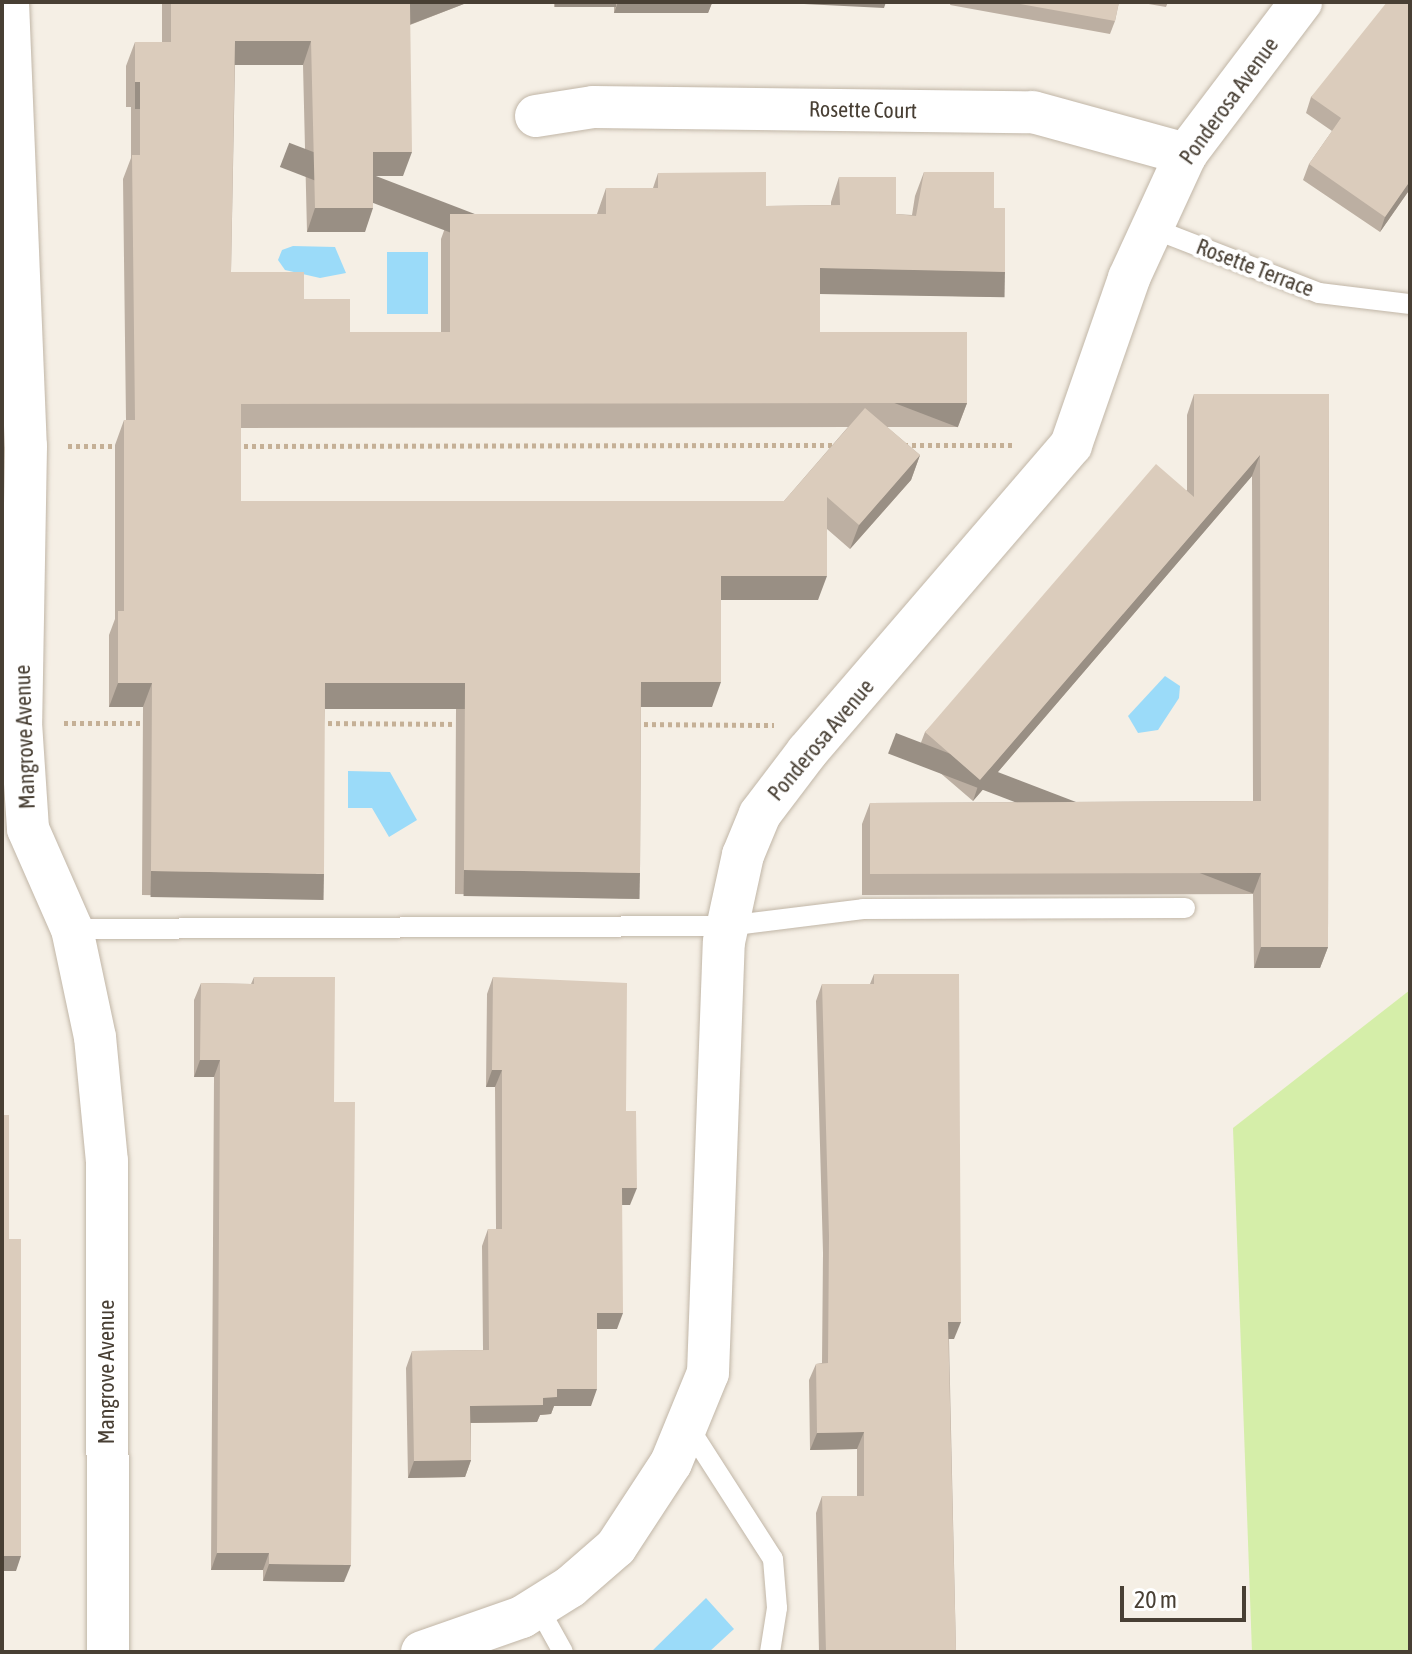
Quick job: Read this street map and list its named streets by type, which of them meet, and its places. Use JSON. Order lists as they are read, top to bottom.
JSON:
{
  "streets": {
    "street": ["Ponderosa Avenue", "Rosette Court", "Mangrove Avenue"],
    "lane": ["Rosette Terrace"]
  },
  "crossings": [
    ["Ponderosa Avenue", "Rosette Court"],
    ["Ponderosa Avenue", "Rosette Terrace"]
  ],
  "scale_bar": "20 m"
}
